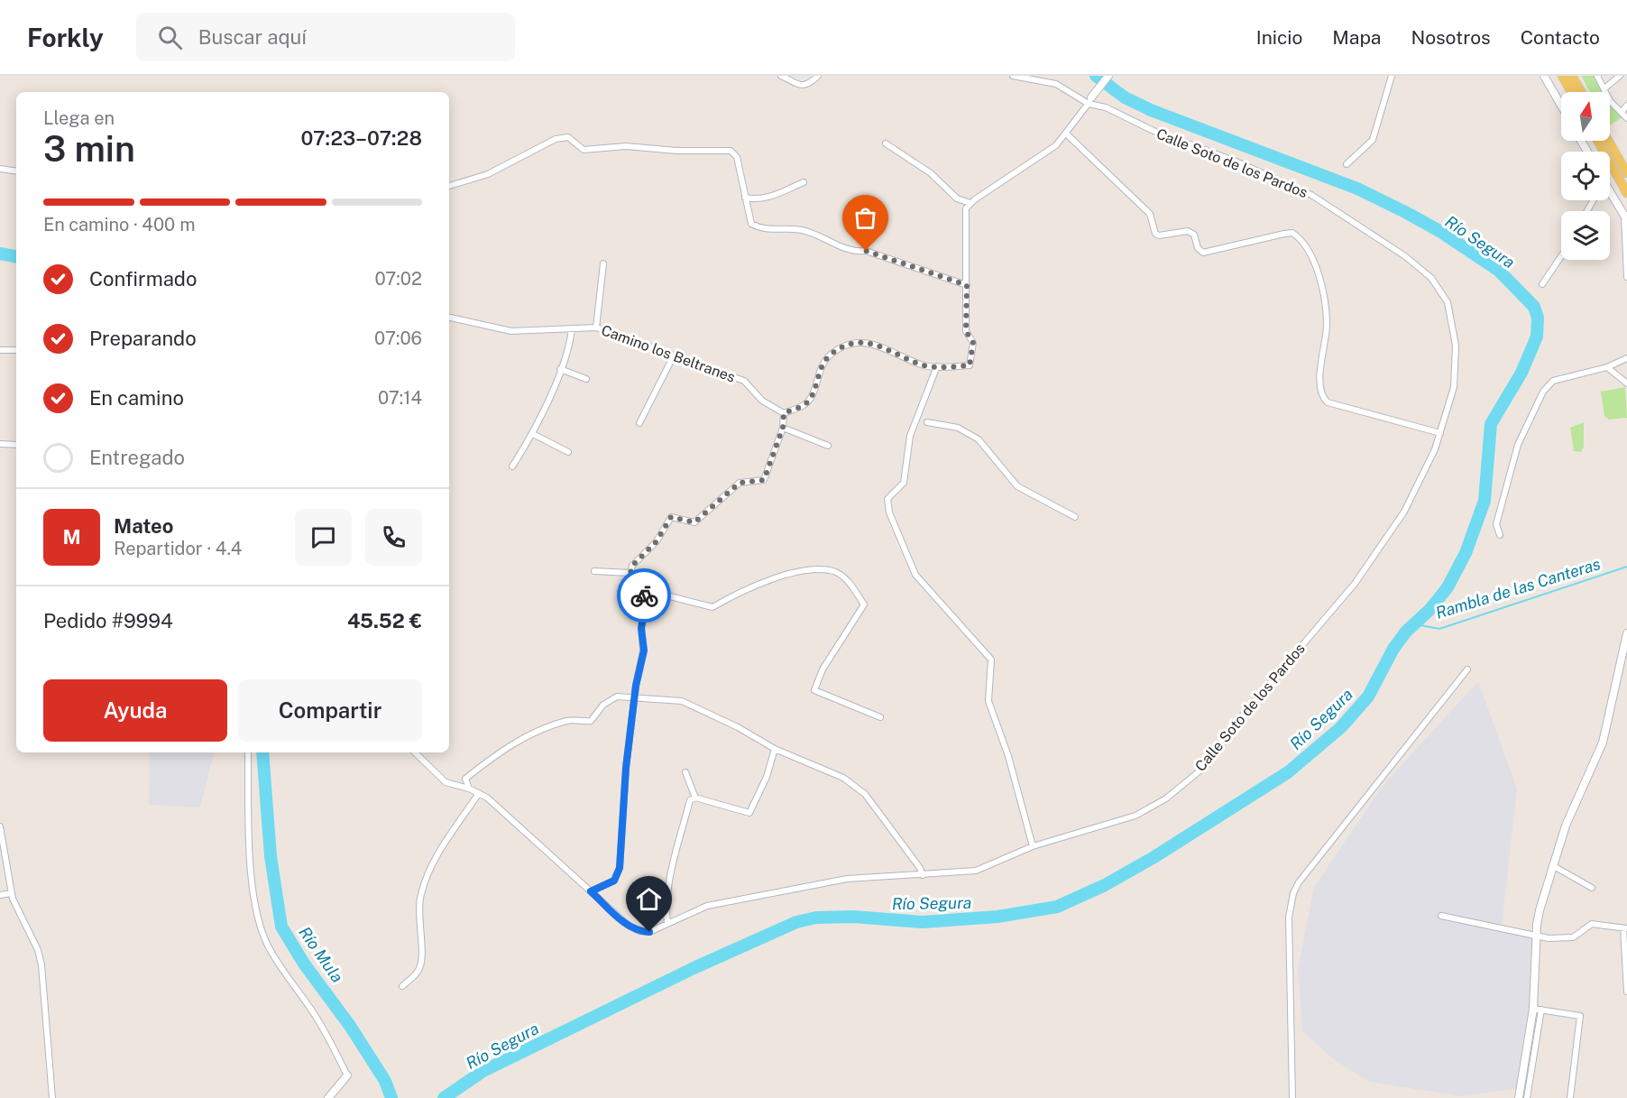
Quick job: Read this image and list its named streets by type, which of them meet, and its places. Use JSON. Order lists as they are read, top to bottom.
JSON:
{
  "streets": {
    "street": ["Calle Soto de los Pardos", "Camino los Beltranes"]
  },
  "water": ["Río Segura", "Rambla de las Canteras", "Río Mula"],
  "north": "top",
  "page": {
    "header": "Forkly",
    "search": "Buscar aquí",
    "nav": [
      "Inicio",
      "Mapa",
      "Nosotros",
      "Contacto"
    ],
    "heading": ["3 min", "Llega en", "07:23–07:28"],
    "panel": [
      "Mateo",
      "Repartidor · 4.4",
      "Pedido #9994",
      "45.52 €"
    ],
    "bar": "En camino · 400 m",
    "list": [
      ["Confirmado", "07:02"],
      ["Preparando", "07:06"],
      ["En camino", "07:14"],
      "Entregado"
    ],
    "round": "M",
    "buttons": ["Ayuda", "Compartir"]
  }
}
